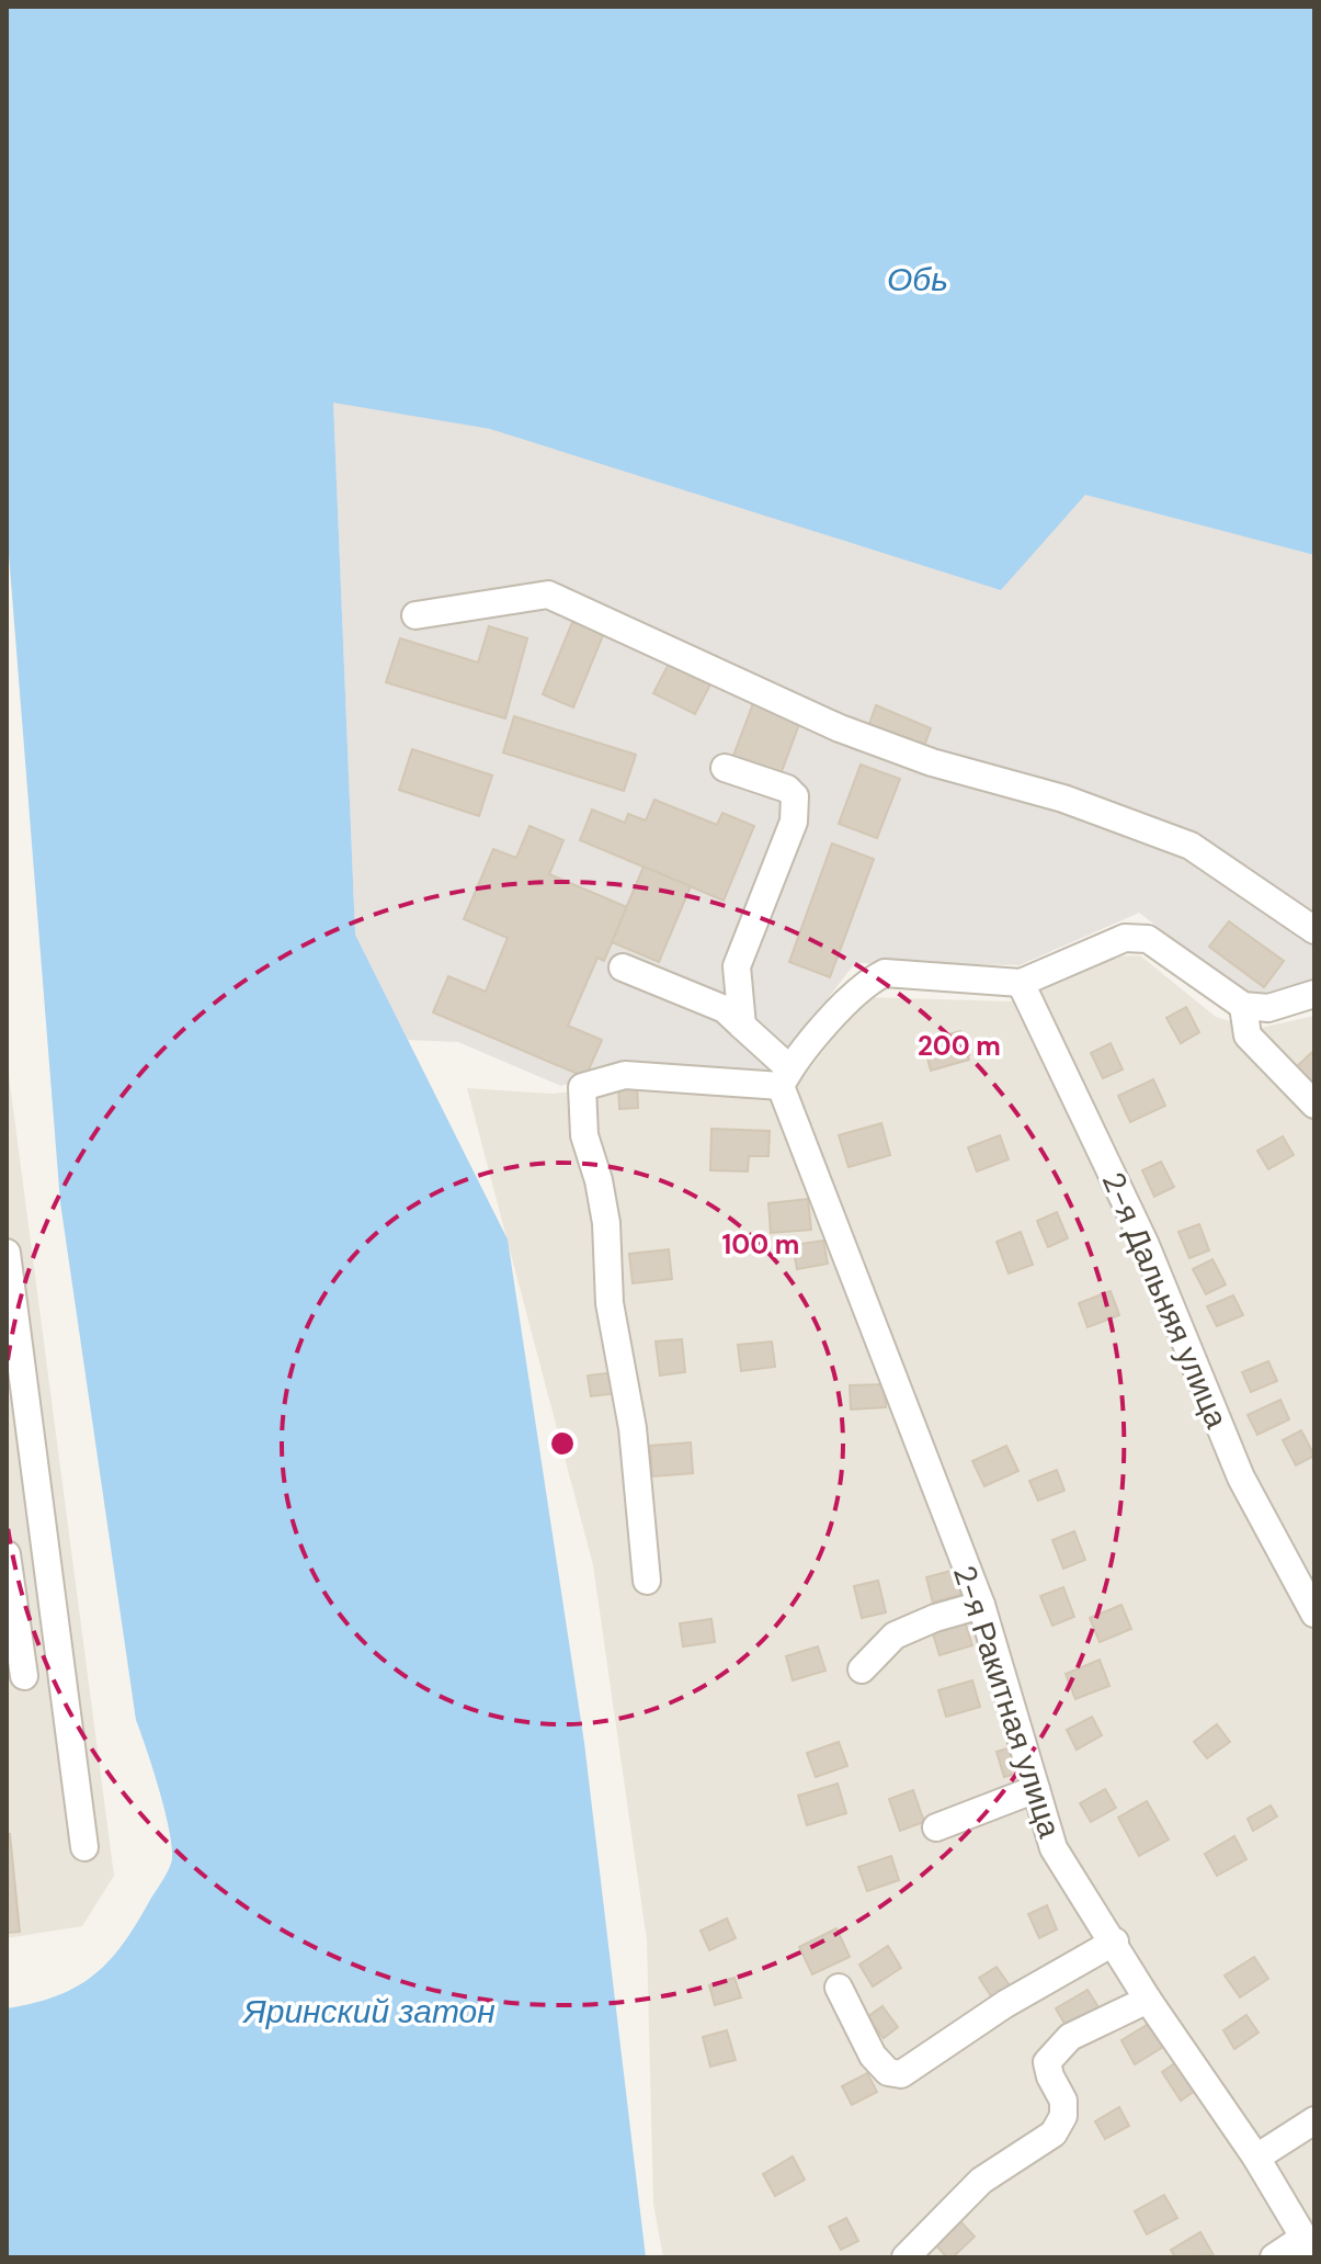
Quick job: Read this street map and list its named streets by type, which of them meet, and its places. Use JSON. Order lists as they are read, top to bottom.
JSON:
{
  "streets": {
    "street": ["2-я Дальняя улица", "2-я Ракитная улица"]
  },
  "water": ["Обь", "Яринский затон"],
  "rings": ["200 m", "100 m"]
}
